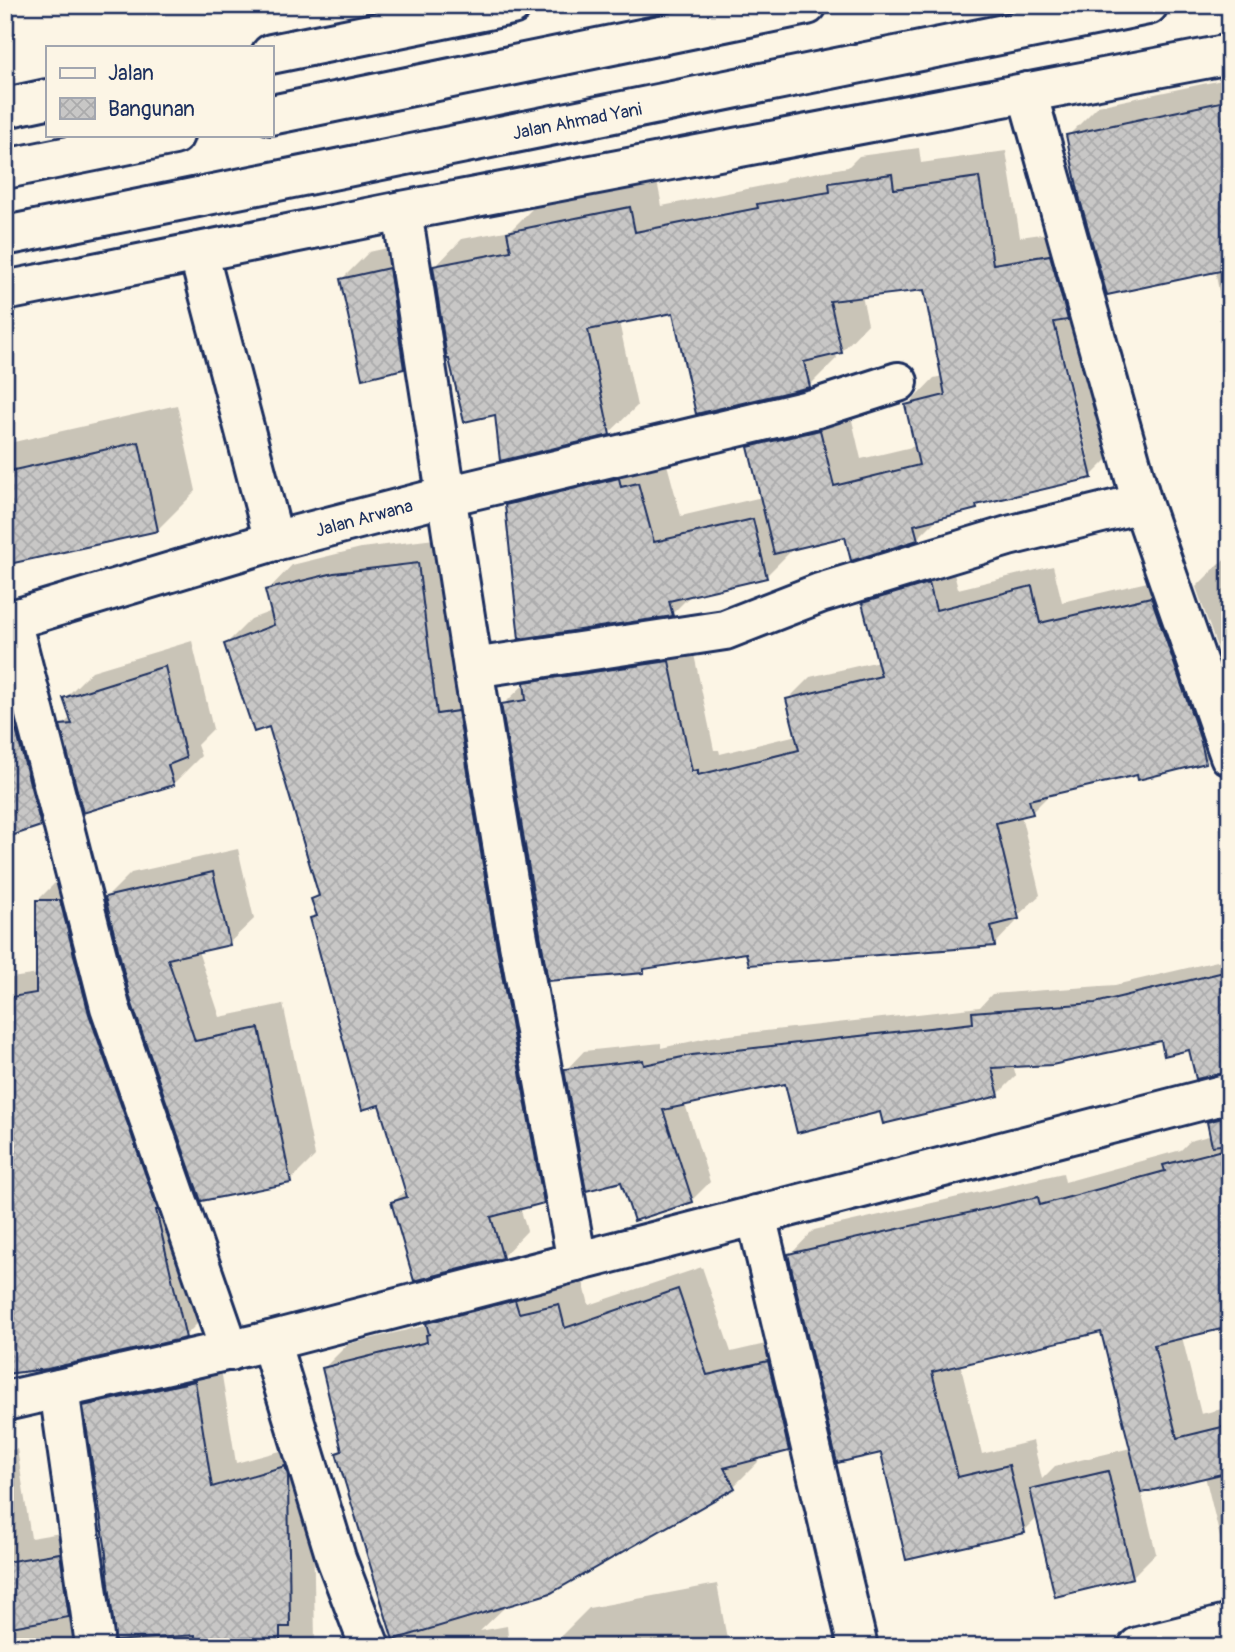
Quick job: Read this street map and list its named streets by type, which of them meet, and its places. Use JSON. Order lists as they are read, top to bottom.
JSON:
{
  "streets": {
    "main road": ["Jalan Ahmad Yani", "Jalan Arwana"]
  },
  "legend": ["Jalan", "Bangunan"]
}
